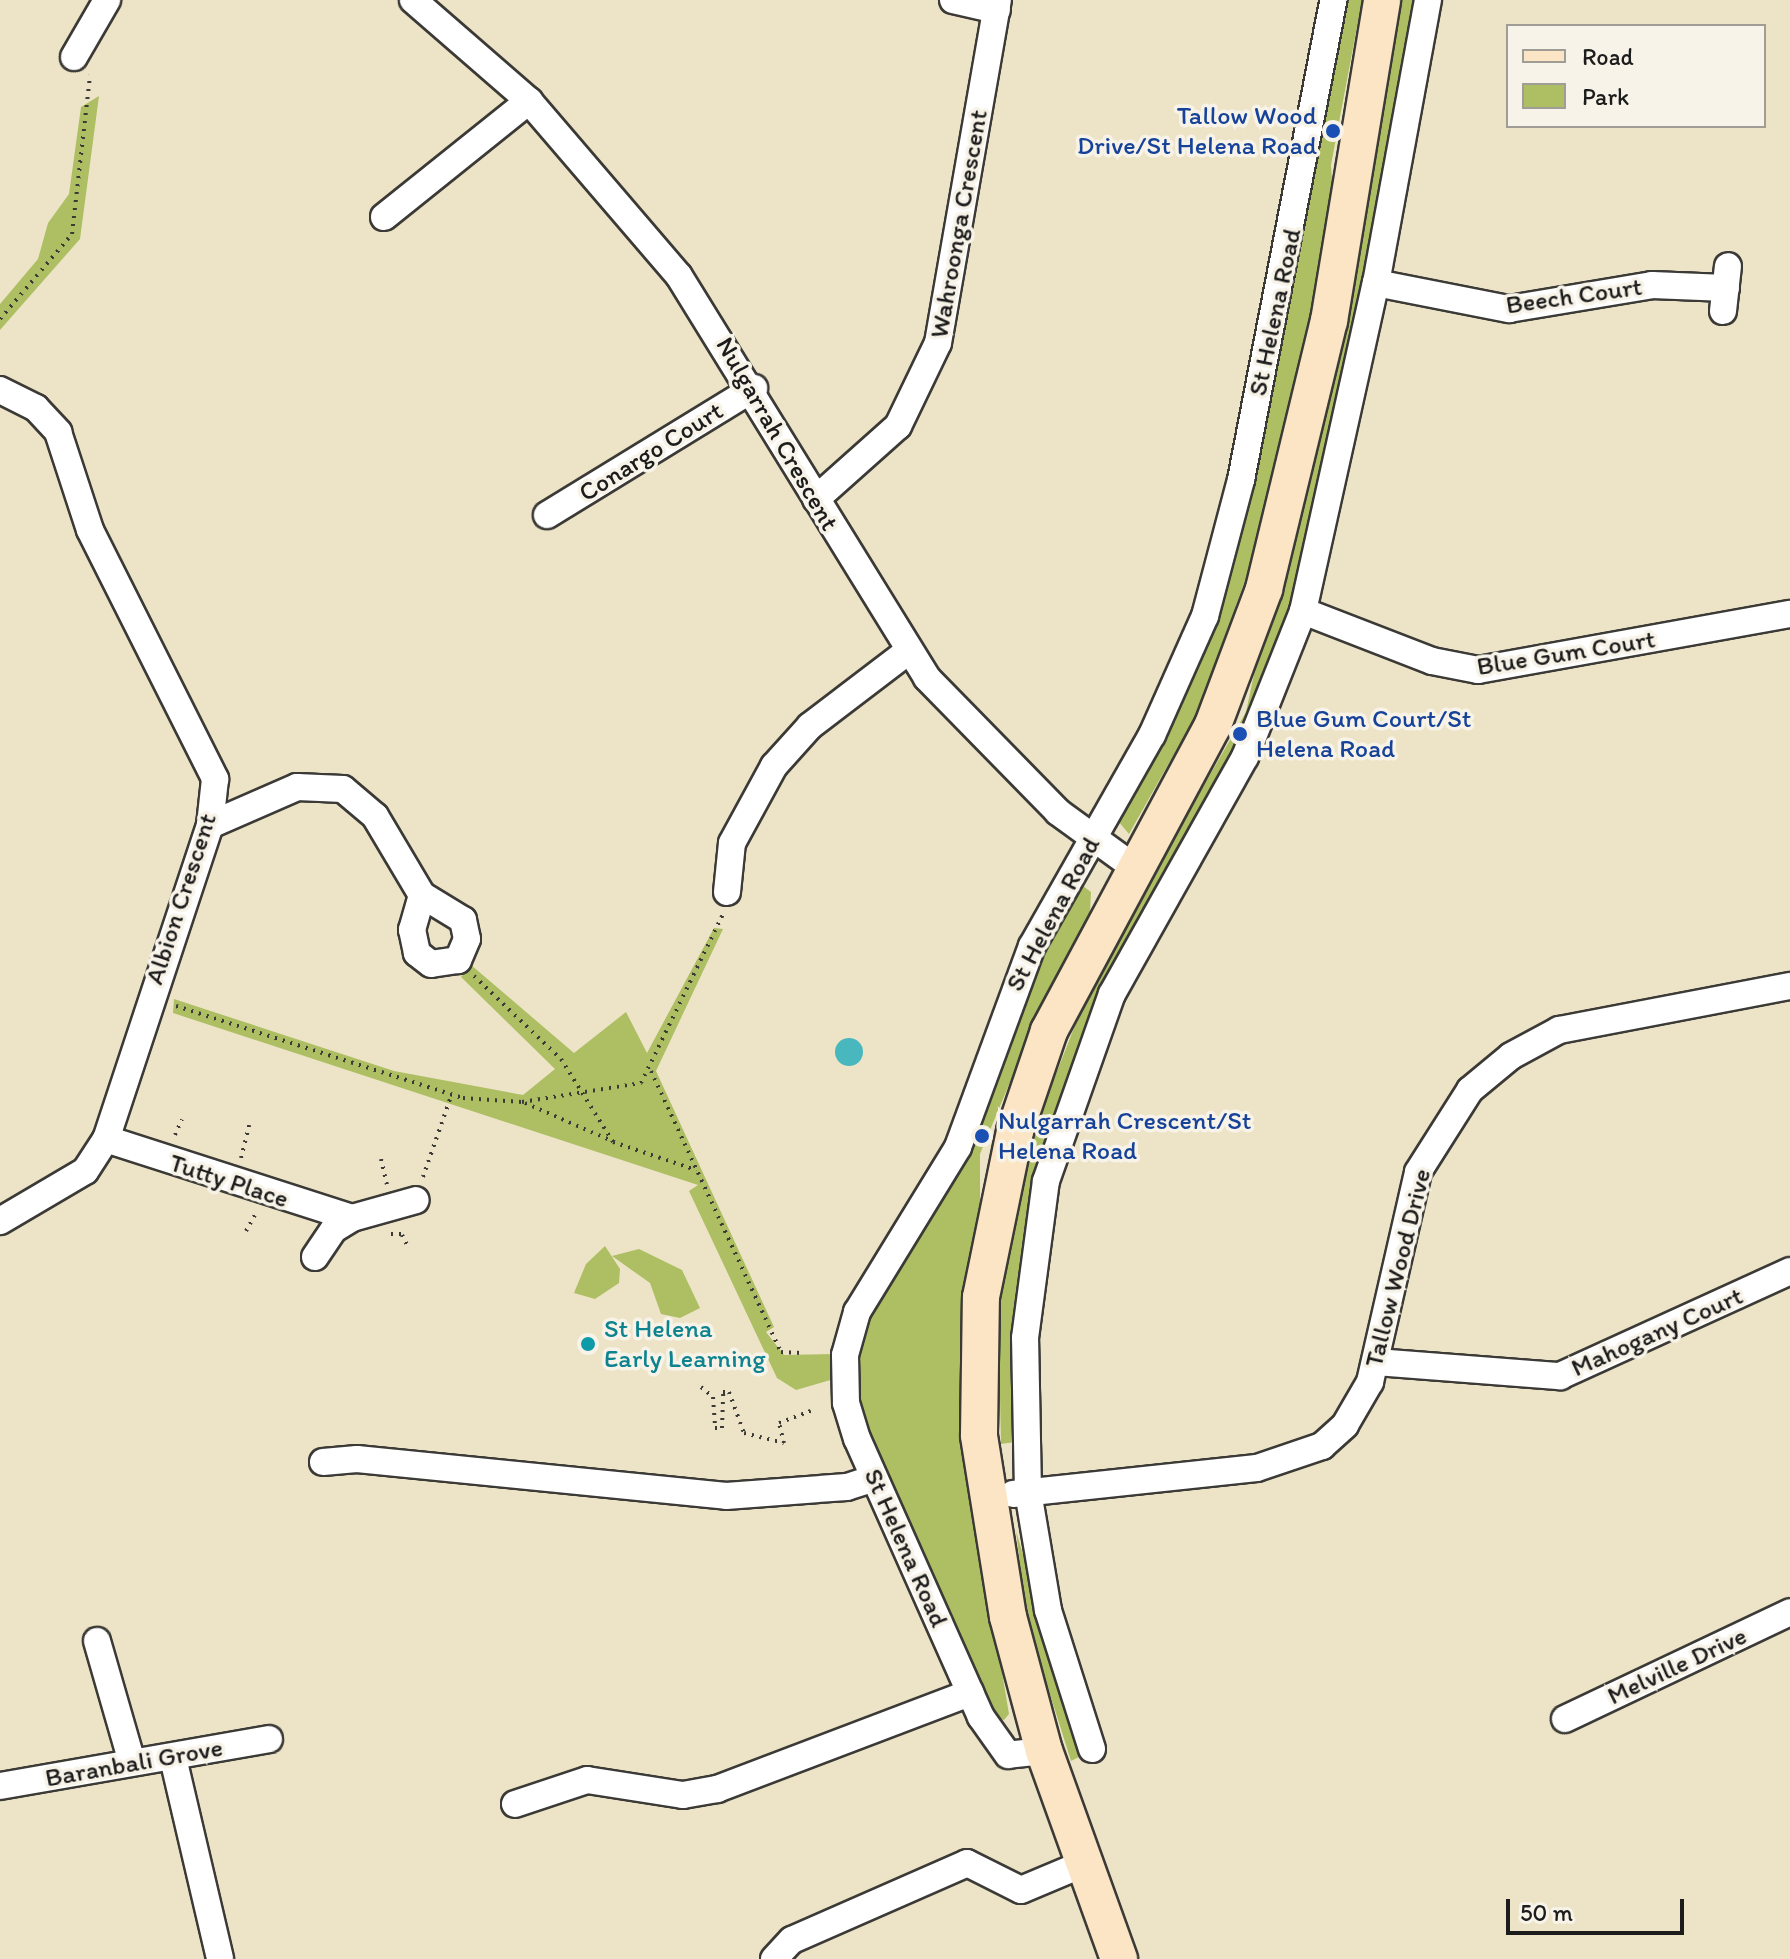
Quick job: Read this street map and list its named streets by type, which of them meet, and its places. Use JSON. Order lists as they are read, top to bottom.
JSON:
{
  "streets": {
    "main road": ["St Helena Road"],
    "street": [
      "Wahroonga Crescent",
      "Beech Court",
      "Nulgarrah Crescent",
      "Conargo Court",
      "Blue Gum Court",
      "Albion Crescent",
      "Tutty Place",
      "Tallow Wood Drive",
      "Mahogany Court",
      "Melville Drive",
      "Baranbali Grove"
    ]
  },
  "crossings": [
    ["Wahroonga Crescent", "Nulgarrah Crescent"],
    ["St Helena Road", "Nulgarrah Crescent"],
    ["St Helena Road", "Tallow Wood Drive"],
    ["Nulgarrah Crescent", "Conargo Court"],
    ["Albion Crescent", "Tutty Place"],
    ["Tallow Wood Drive", "Mahogany Court"]
  ],
  "places": [
    "Tallow Wood Drive/St Helena Road",
    "Blue Gum Court/St Helena Road",
    "Nulgarrah Crescent/St Helena Road",
    "St Helena Early Learning"
  ],
  "legend": ["Road", "Park"],
  "scale_bar": "50 m"
}
